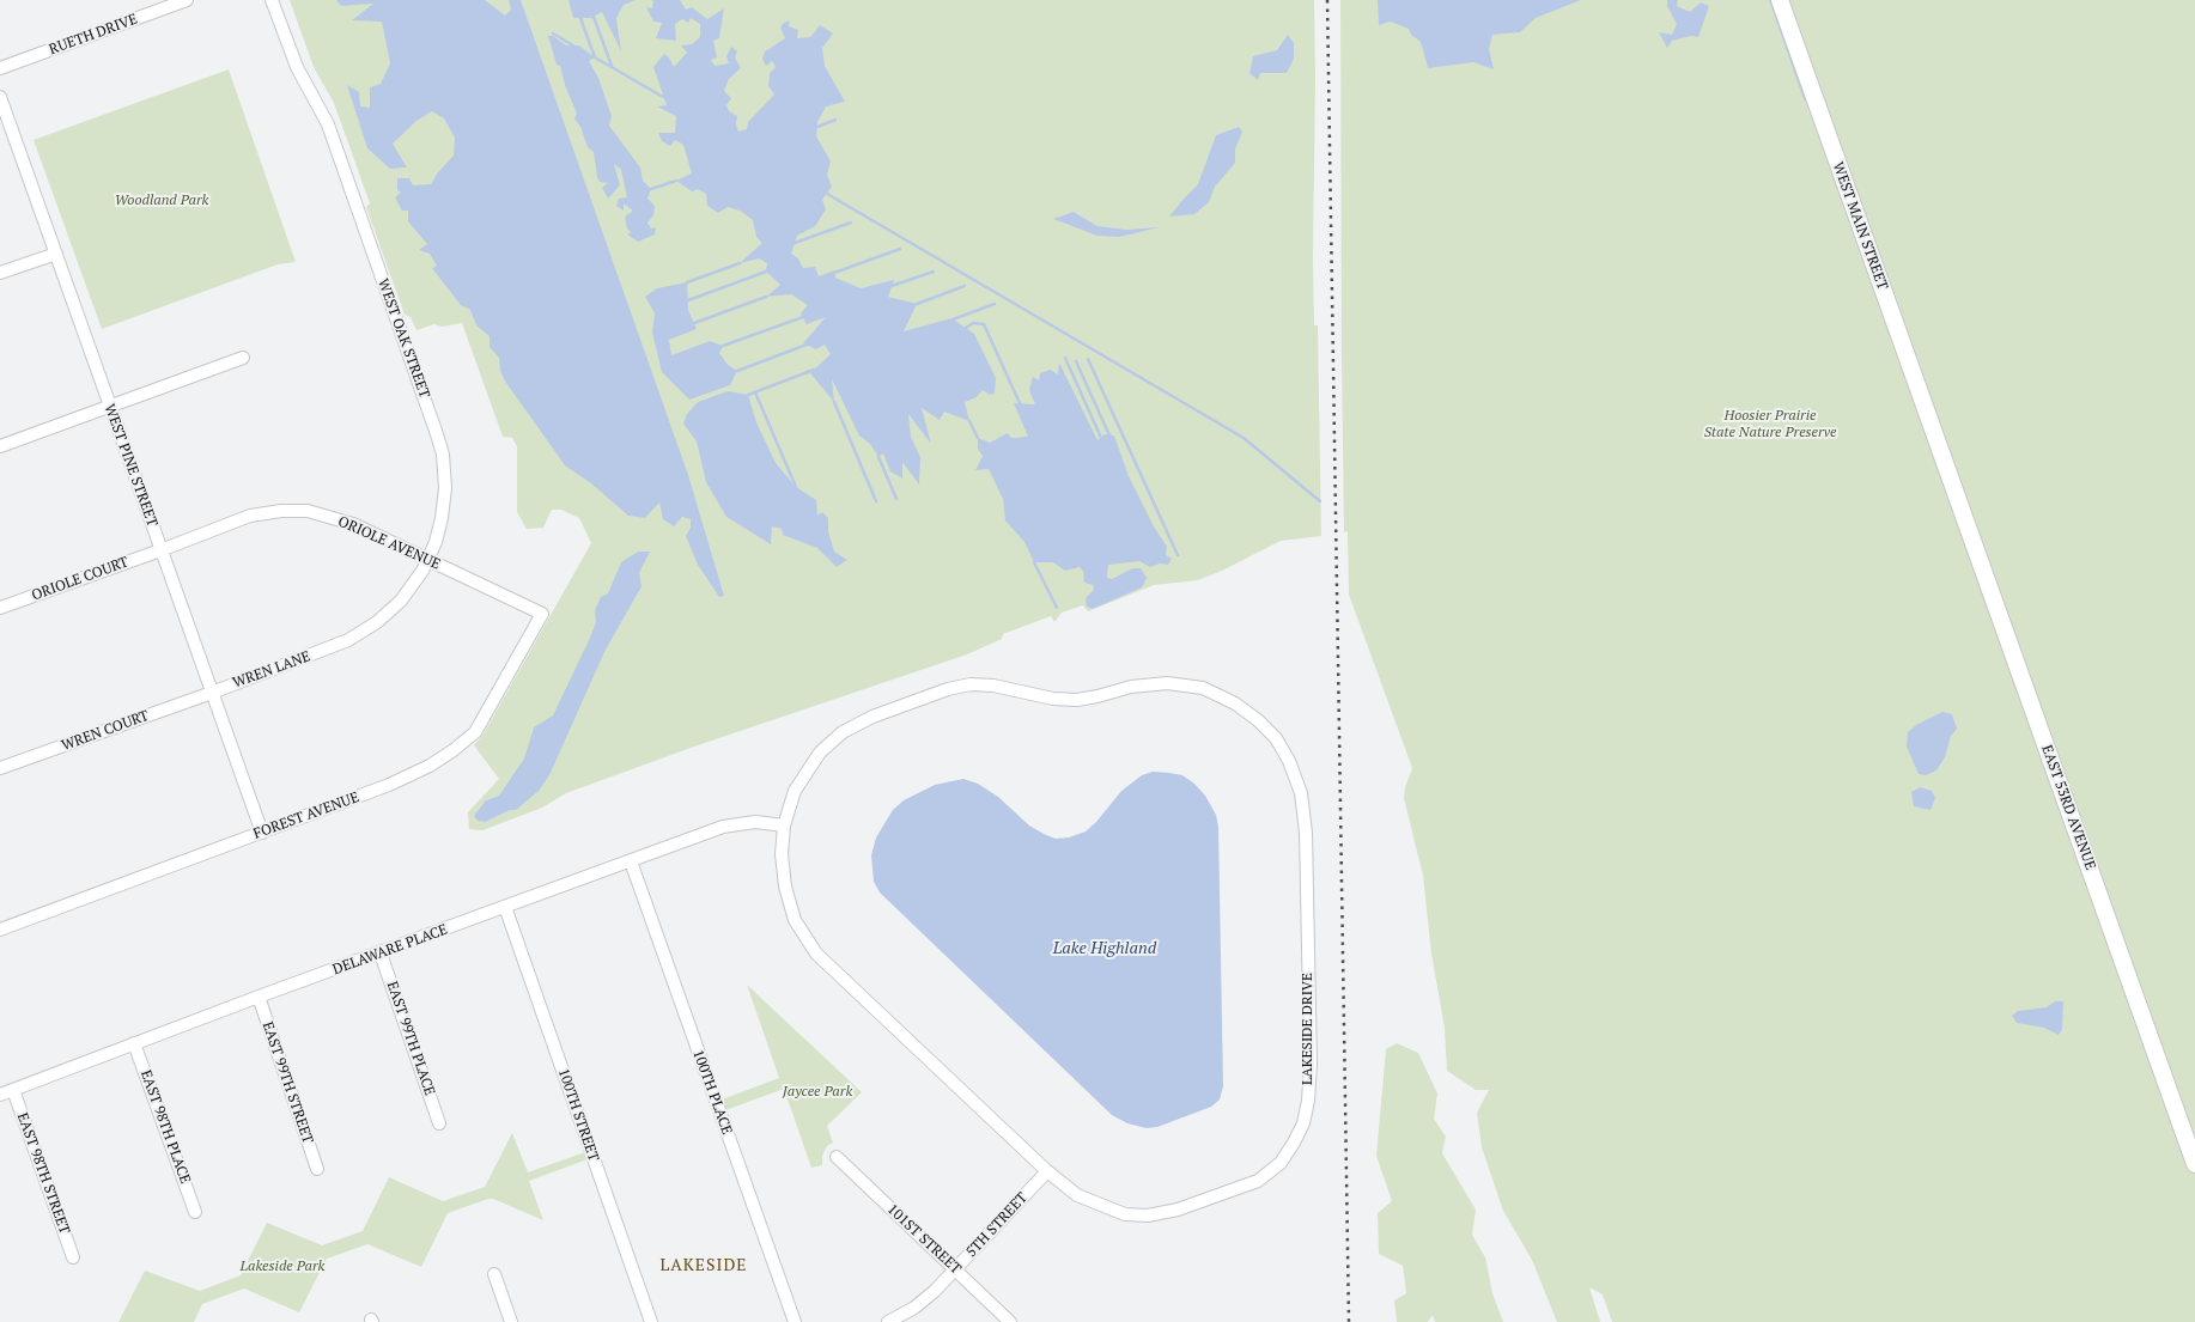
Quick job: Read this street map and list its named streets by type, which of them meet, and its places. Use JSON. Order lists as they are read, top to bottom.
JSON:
{
  "streets": {
    "street": [
      "RUETH DRIVE",
      "WEST MAIN STREET",
      "WEST OAK STREET",
      "WEST PINE STREET",
      "ORIOLE AVENUE",
      "ORIOLE COURT",
      "WREN LANE",
      "WREN COURT",
      "EAST 53RD AVENUE",
      "FOREST AVENUE",
      "DELAWARE PLACE",
      "LAKESIDE DRIVE",
      "EAST 99TH PLACE",
      "EAST 99TH STREET",
      "100TH PLACE",
      "100TH STREET",
      "EAST 98TH PLACE",
      "EAST 98TH STREET",
      "5TH STREET",
      "101ST STREET"
    ]
  },
  "crossings": [
    ["WEST MAIN STREET", "EAST 53RD AVENUE"],
    ["WEST OAK STREET", "ORIOLE AVENUE"],
    ["WEST OAK STREET", "WREN LANE"],
    ["WEST PINE STREET", "ORIOLE AVENUE"],
    ["WEST PINE STREET", "ORIOLE COURT"],
    ["WEST PINE STREET", "WREN LANE"],
    ["WEST PINE STREET", "WREN COURT"],
    ["WEST PINE STREET", "FOREST AVENUE"],
    ["ORIOLE AVENUE", "ORIOLE COURT"],
    ["ORIOLE AVENUE", "FOREST AVENUE"],
    ["WREN LANE", "WREN COURT"],
    ["DELAWARE PLACE", "LAKESIDE DRIVE"],
    ["DELAWARE PLACE", "EAST 99TH PLACE"],
    ["DELAWARE PLACE", "EAST 99TH STREET"],
    ["DELAWARE PLACE", "100TH PLACE"],
    ["DELAWARE PLACE", "100TH STREET"],
    ["DELAWARE PLACE", "EAST 98TH PLACE"],
    ["DELAWARE PLACE", "EAST 98TH STREET"],
    ["LAKESIDE DRIVE", "5TH STREET"],
    ["5TH STREET", "101ST STREET"]
  ],
  "districts": ["LAKESIDE"],
  "water": ["Lake Highland"],
  "parks": [
    "Woodland Park",
    "Hoosier Prairie State Nature Preserve",
    "Jaycee Park",
    "Lakeside Park"
  ]
}
